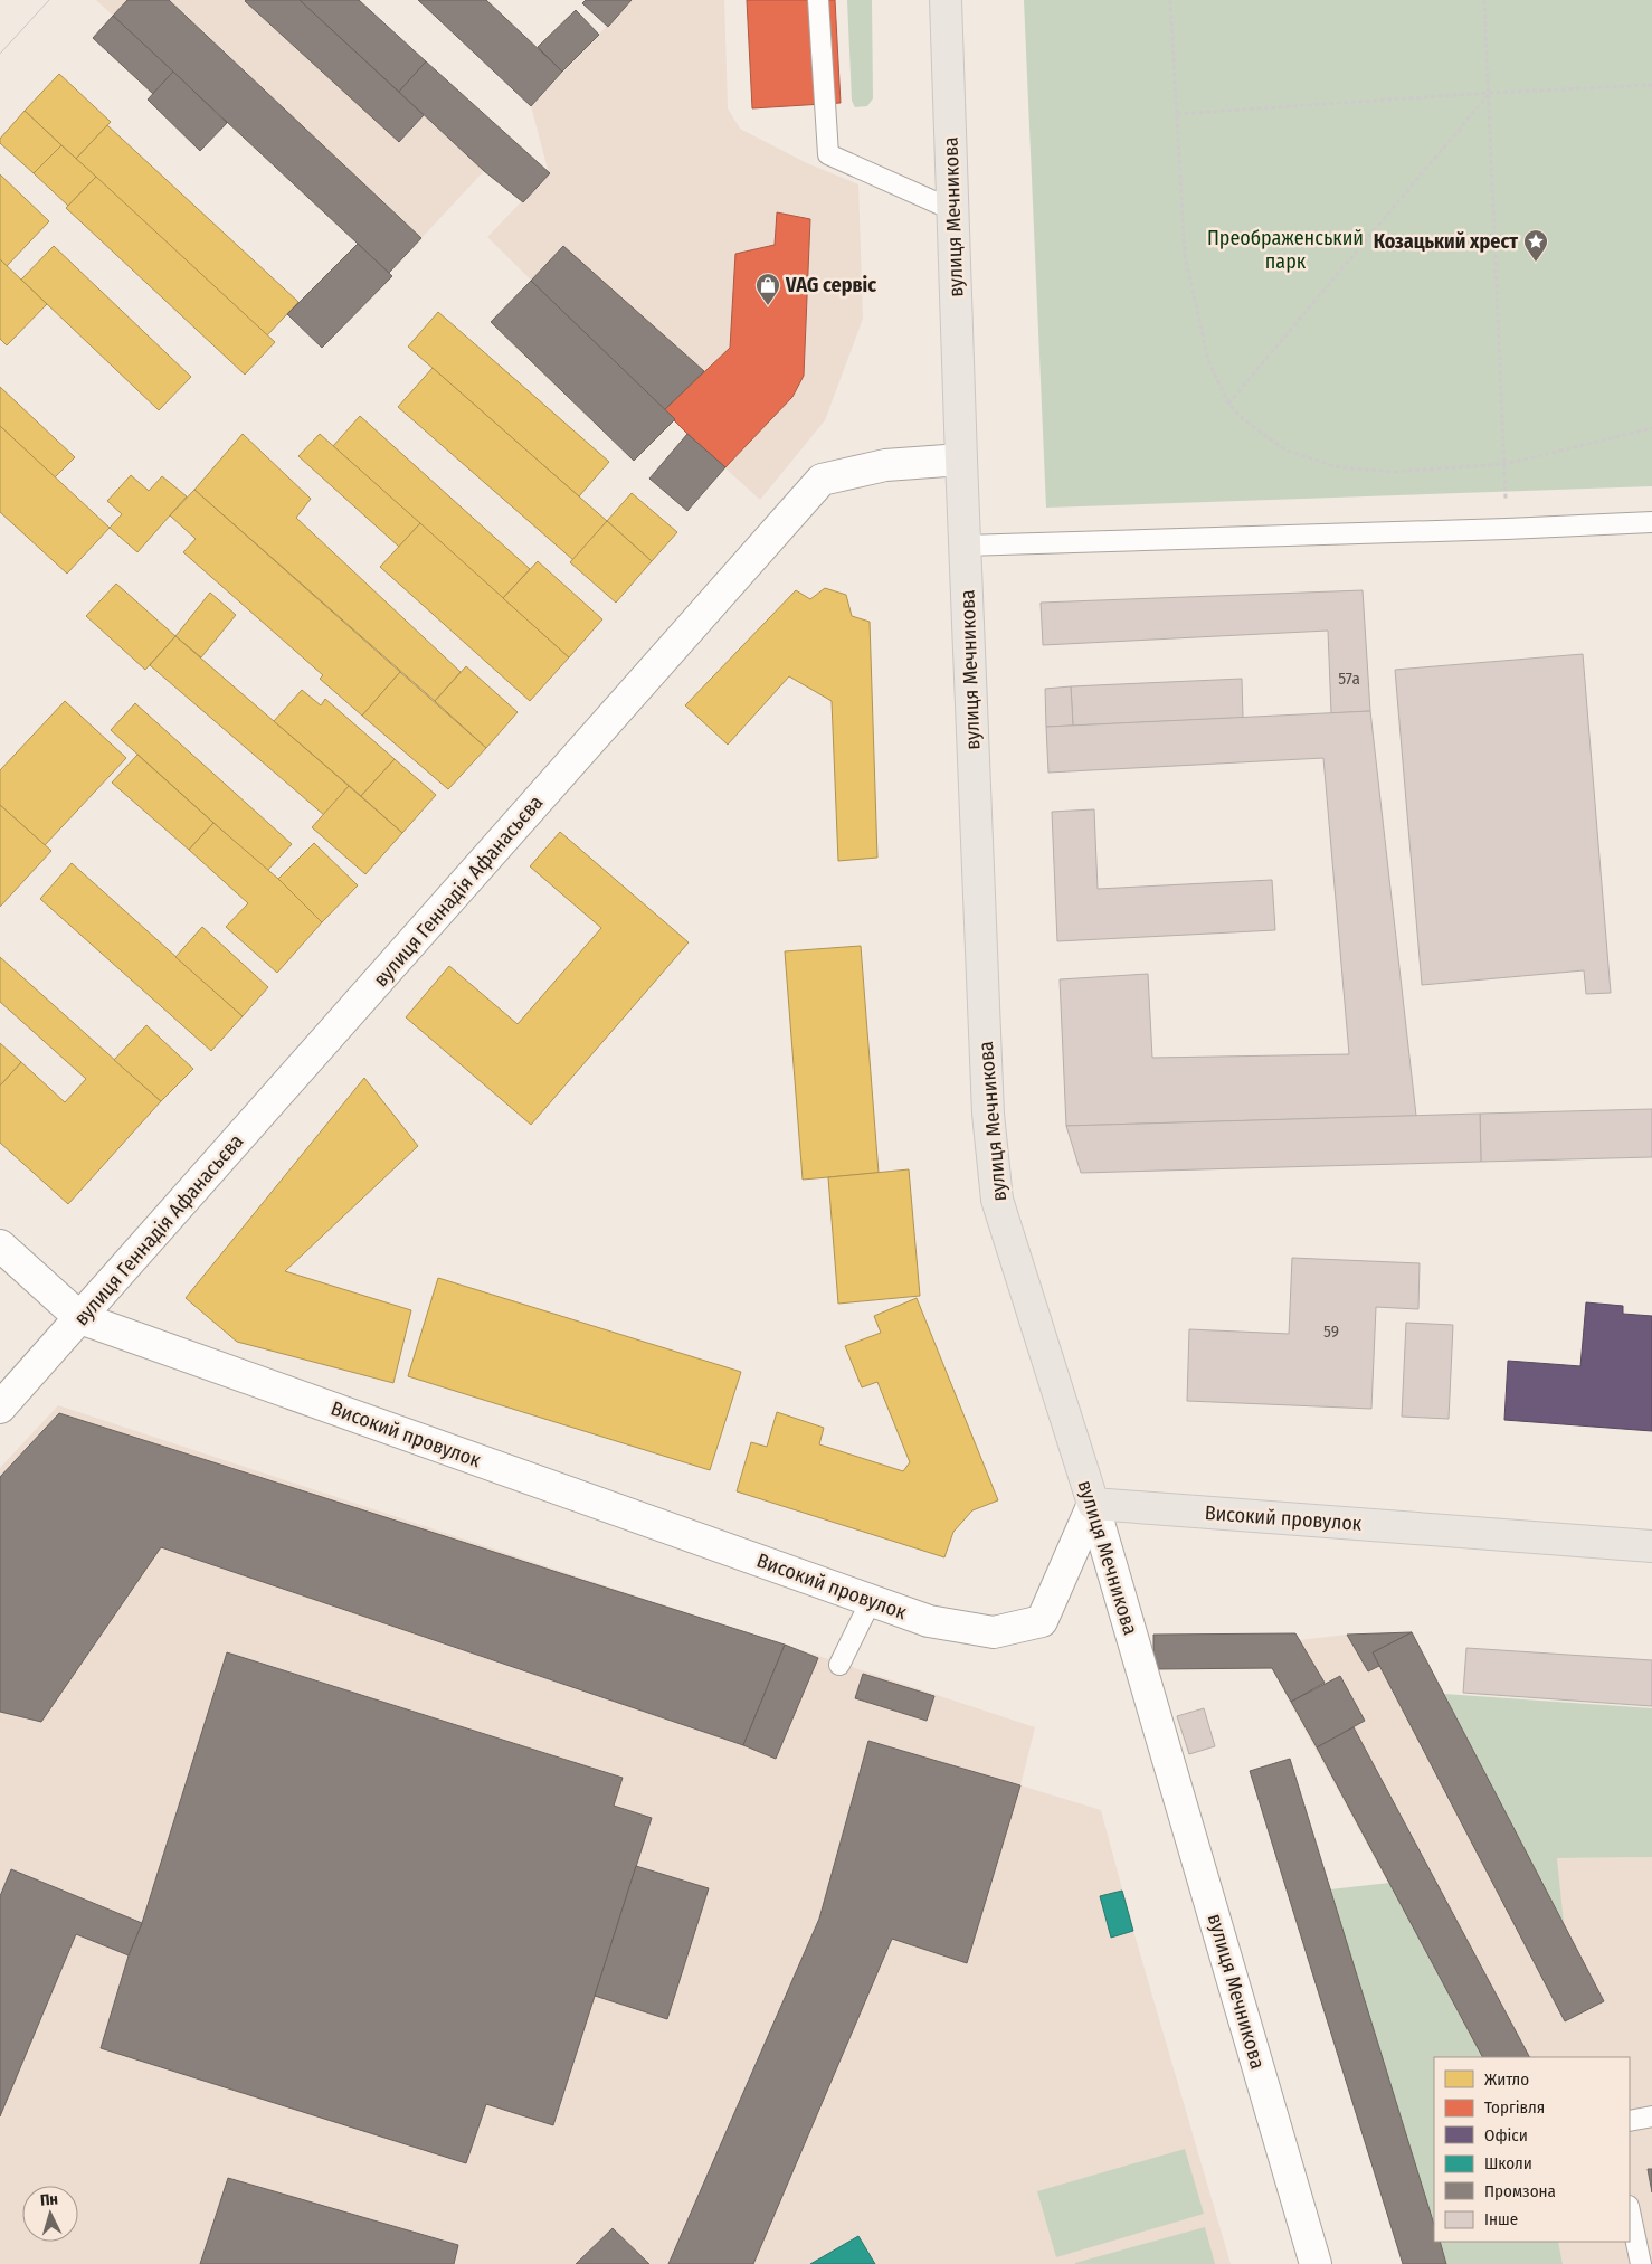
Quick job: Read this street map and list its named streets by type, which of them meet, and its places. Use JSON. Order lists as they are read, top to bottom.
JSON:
{
  "streets": {
    "main road": ["вулиця Мечникова", "Високий провулок"],
    "street": ["вулиця Геннадія Афанасьєва"]
  },
  "crossings": [
    ["вулиця Мечникова", "вулиця Геннадія Афанасьєва"],
    ["вулиця Мечникова", "Високий провулок"],
    ["вулиця Геннадія Афанасьєва", "Високий провулок"]
  ],
  "parks": ["Преображенський парк"],
  "places": {
    "place": ["Козацький хрест"],
    "shop": ["VAG сервіс"]
  },
  "house_numbers": ["57а", "59"],
  "legend": [
    "Житло",
    "Торгівля",
    "Офіси",
    "Школи",
    "Промзона",
    "Інше"
  ],
  "north": "top"
}
